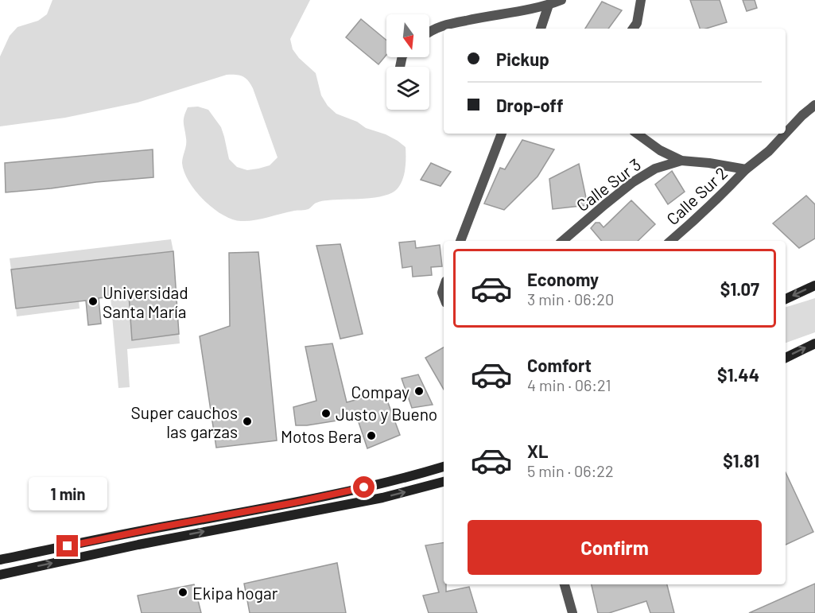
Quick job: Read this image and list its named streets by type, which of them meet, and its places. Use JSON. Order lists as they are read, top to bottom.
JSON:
{
  "streets": {
    "street": ["Calle Sur 3", "Calle Sur 2"]
  },
  "places": [
    "Universidad Santa María",
    "Compay",
    "Justo y Bueno",
    "Super cauchos las garzas",
    "Motos Bera",
    "Ekipa hogar"
  ],
  "north": "bottom",
  "page": {
    "banner": ["Pickup", "Drop-off"],
    "list": [
      {
        "name": "Economy",
        "note": "3 min · 06:20",
        "value": "$1.07"
      },
      {
        "name": "Comfort",
        "note": "4 min · 06:21",
        "value": "$1.44"
      },
      {
        "name": "XL",
        "note": "5 min · 06:22",
        "value": "$1.81"
      }
    ],
    "bubble": "1 min",
    "buttons": "Confirm"
  }
}
